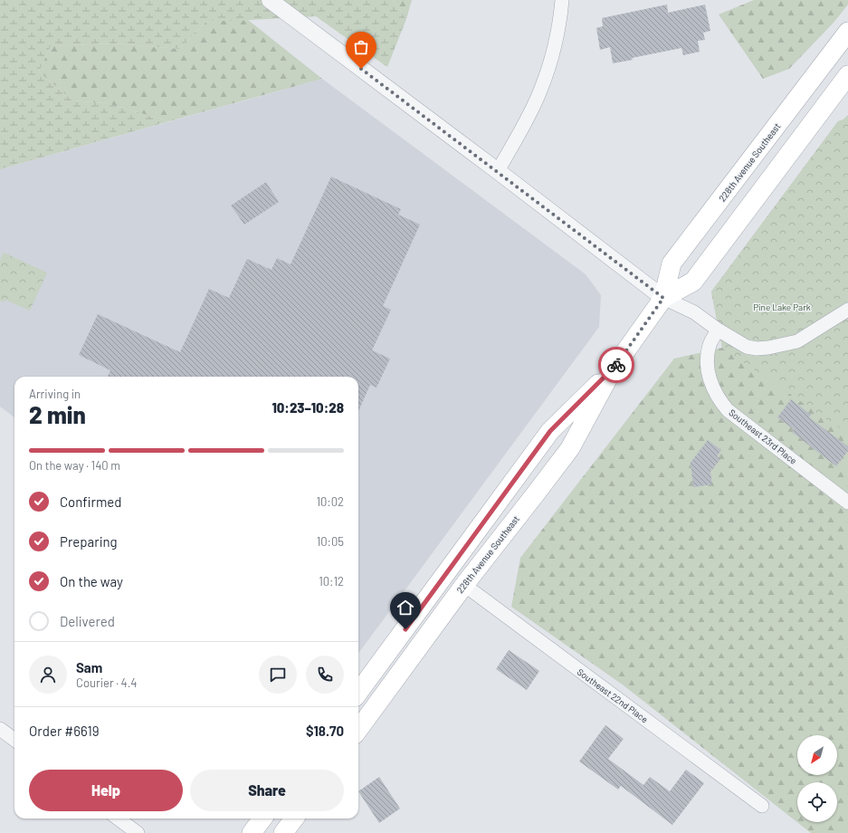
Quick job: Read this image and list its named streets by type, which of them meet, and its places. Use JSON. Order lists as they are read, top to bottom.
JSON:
{
  "streets": {
    "main road": ["228th Avenue Southeast"],
    "street": ["Southeast 23rd Place", "Southeast 22nd Place"]
  },
  "crossings": [
    ["228th Avenue Southeast", "Southeast 22nd Place"]
  ],
  "parks": ["Pine Lake Park"],
  "north": "bottom left",
  "page": {
    "heading": ["2 min", "Arriving in", "10:23–10:28"],
    "panel": [
      "Sam",
      "Courier · 4.4",
      "Order #6619",
      "$18.70"
    ],
    "bar": "On the way · 140 m",
    "list": [
      ["Confirmed", "10:02"],
      ["Preparing", "10:05"],
      ["On the way", "10:12"],
      "Delivered"
    ],
    "buttons": ["Help", "Share"]
  }
}
